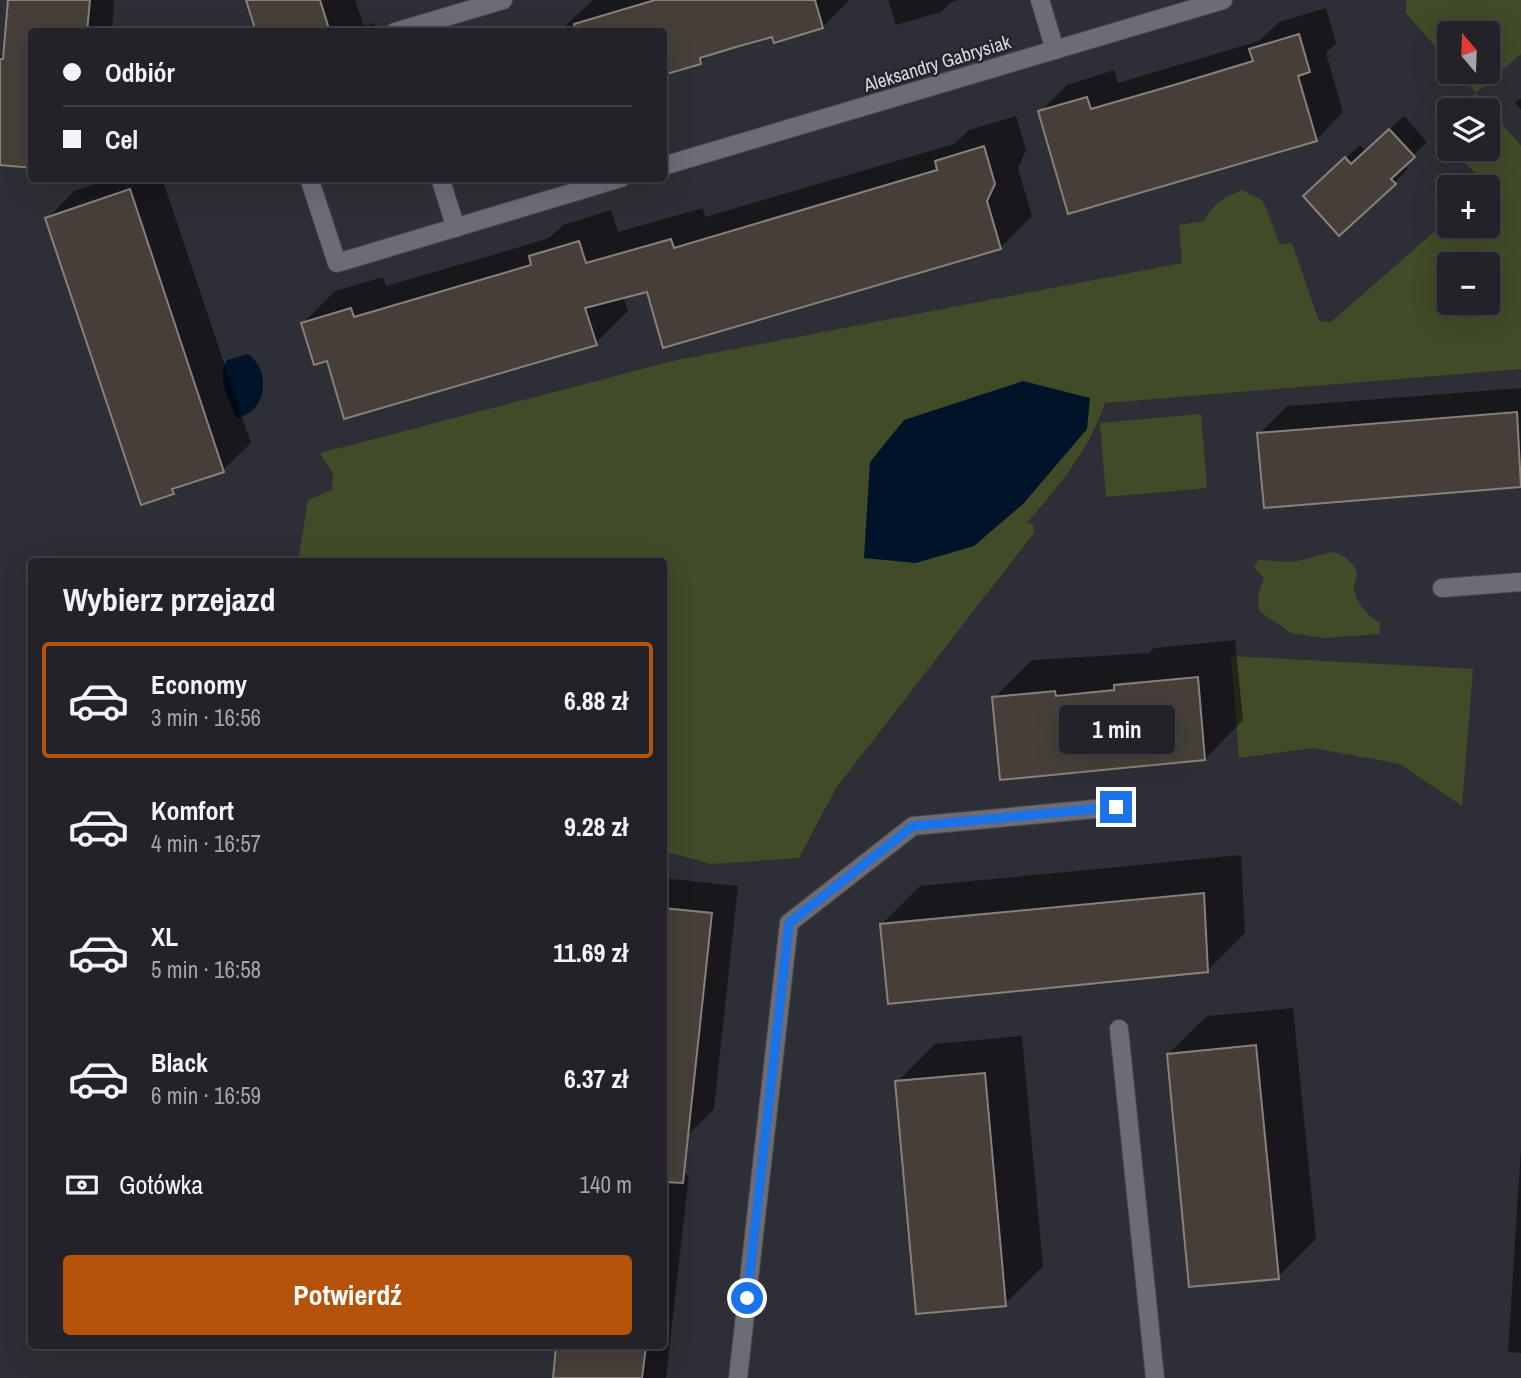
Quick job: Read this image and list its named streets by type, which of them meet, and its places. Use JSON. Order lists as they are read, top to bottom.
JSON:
{
  "streets": {
    "street": ["Aleksandry Gabrysiak"]
  },
  "north": "top",
  "page": {
    "map_buttons": ["+", "−"],
    "banner": ["Odbiór", "Cel"],
    "heading": "Wybierz przejazd",
    "list": [
      {
        "name": "Economy",
        "note": "3 min · 16:56",
        "value": "6.88 zł"
      },
      {
        "name": "Komfort",
        "note": "4 min · 16:57",
        "value": "9.28 zł"
      },
      {
        "name": "XL",
        "note": "5 min · 16:58",
        "value": "11.69 zł"
      },
      {
        "name": "Black",
        "note": "6 min · 16:59",
        "value": "6.37 zł"
      }
    ],
    "bubble": "1 min",
    "pay": ["Gotówka", "140 m"],
    "buttons": "Potwierdź"
  }
}
